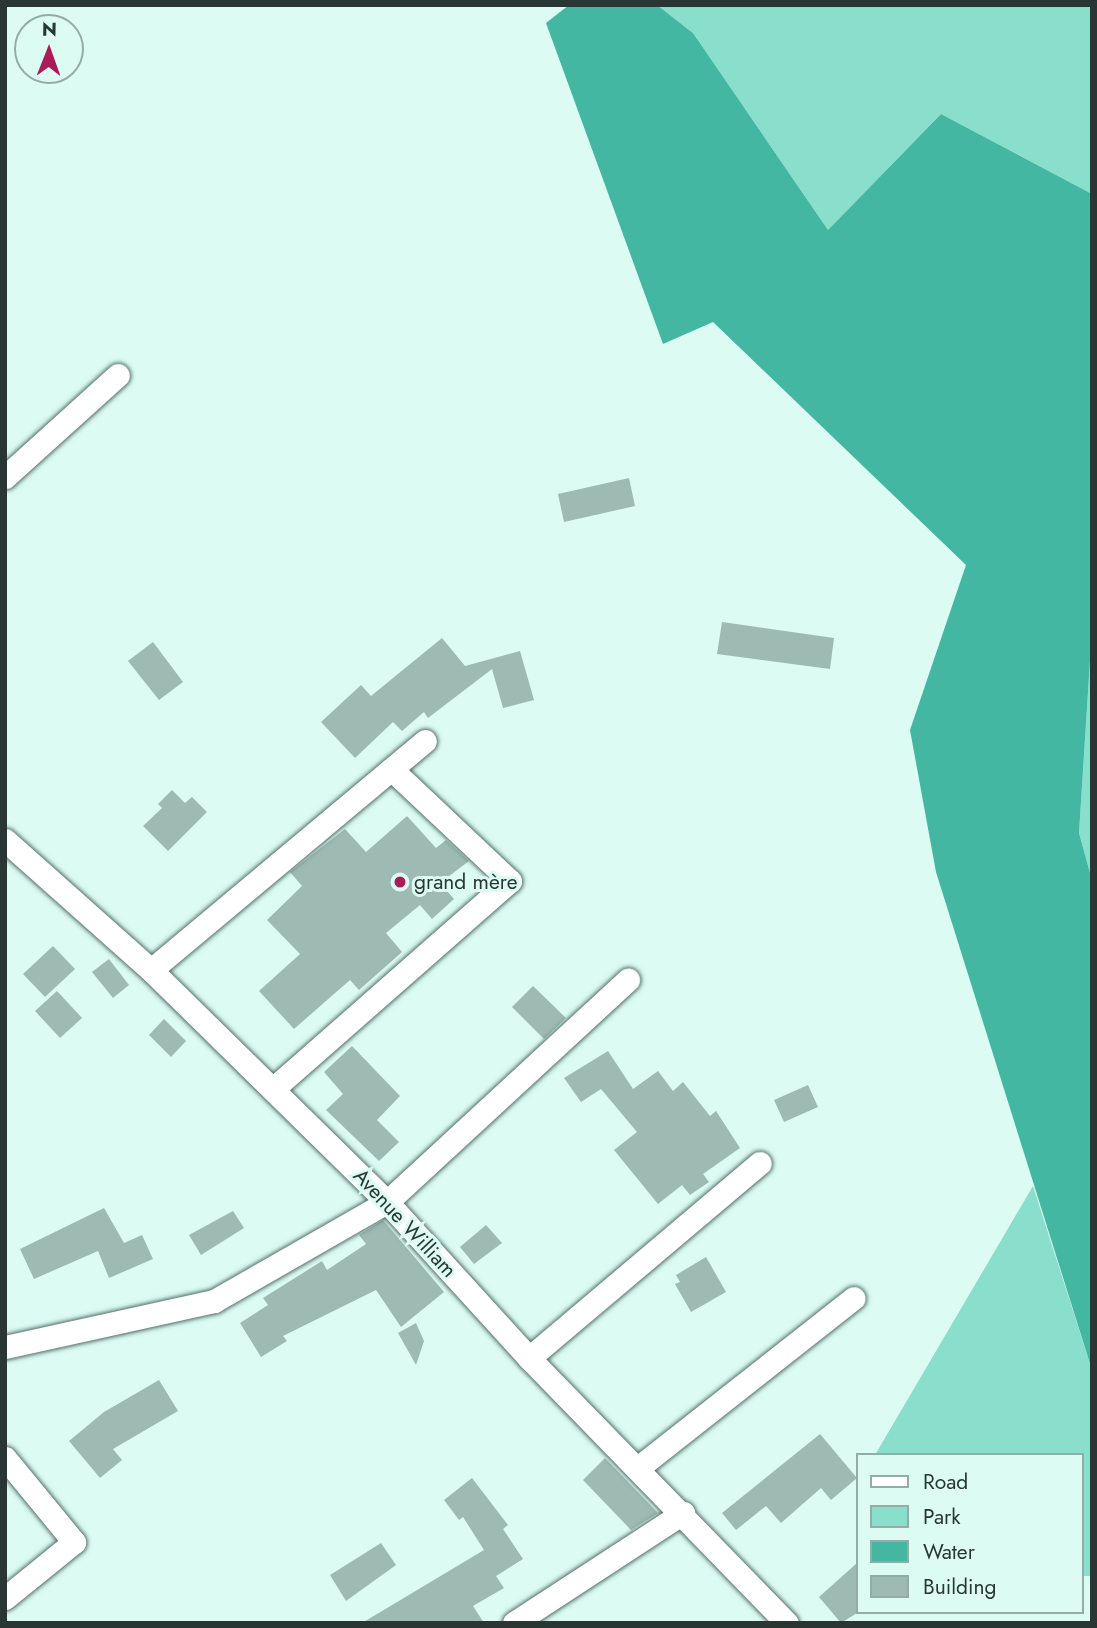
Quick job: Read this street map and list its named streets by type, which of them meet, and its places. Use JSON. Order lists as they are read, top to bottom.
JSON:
{
  "streets": {
    "street": ["Avenue William"]
  },
  "places": ["grand mère"],
  "legend": [
    "Road",
    "Park",
    "Water",
    "Building"
  ],
  "north": "top"
}
